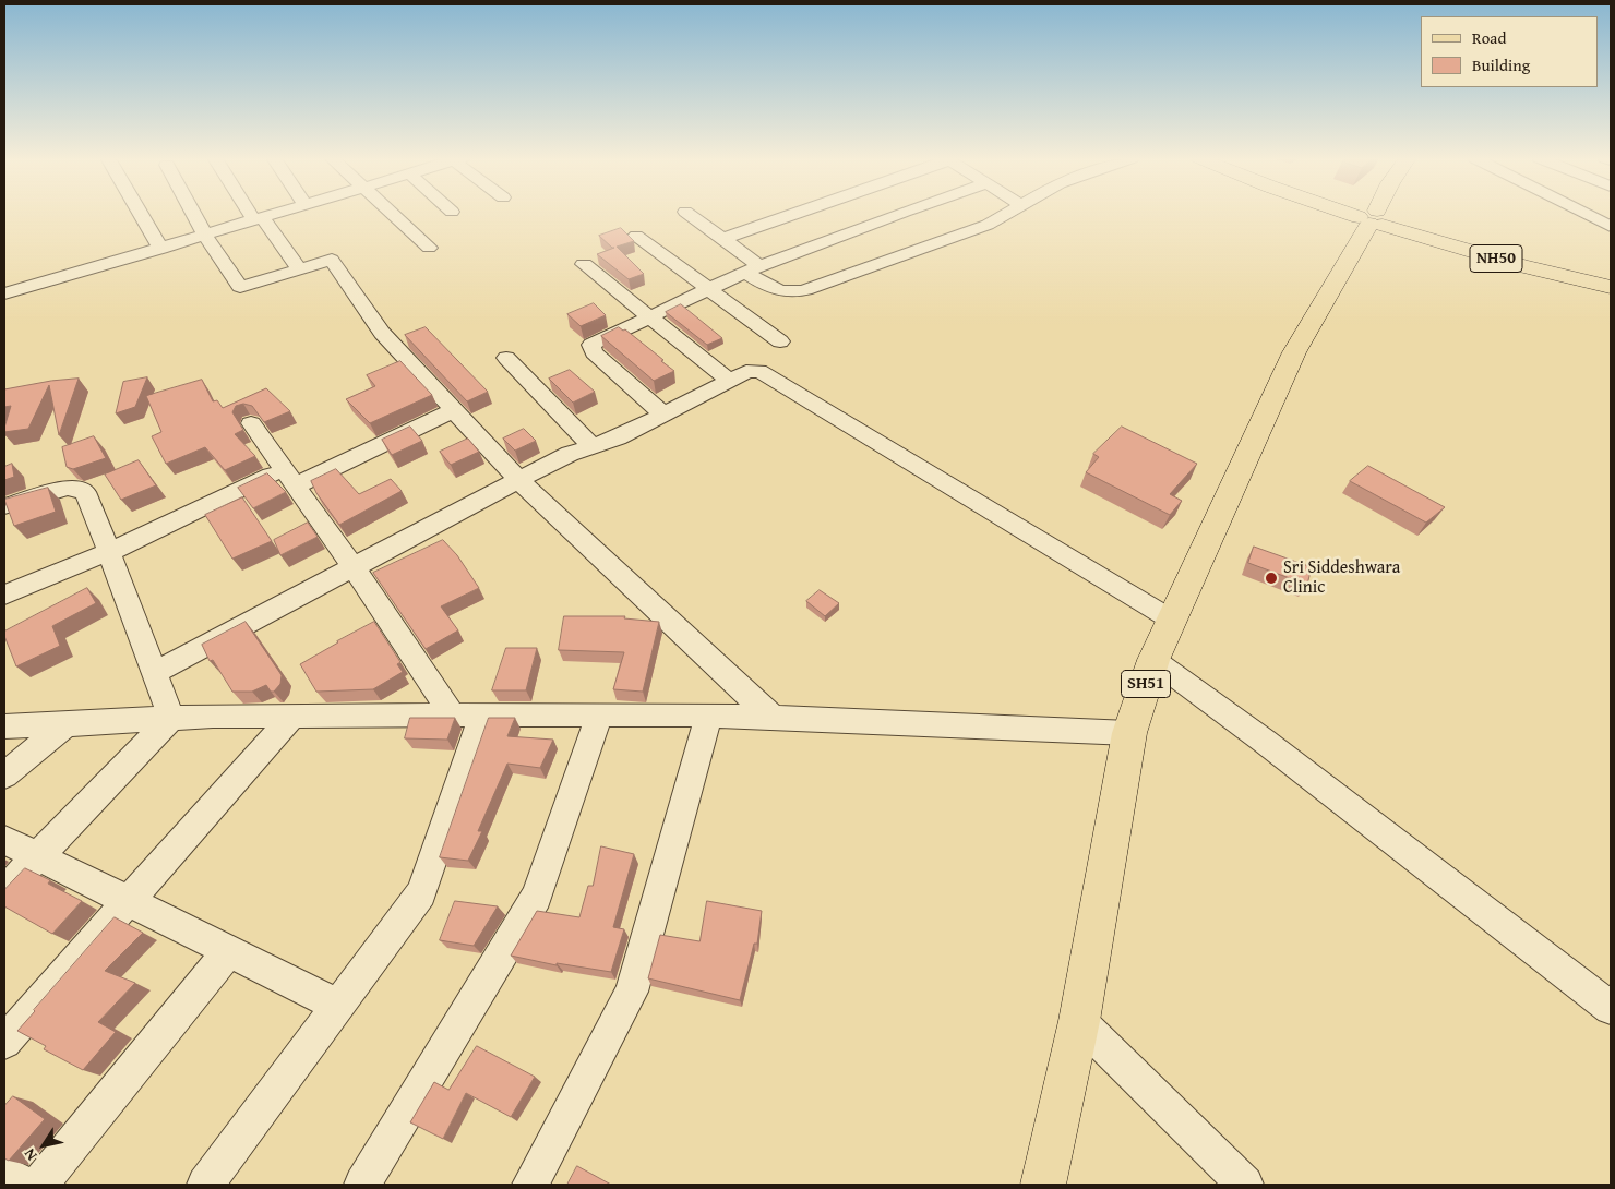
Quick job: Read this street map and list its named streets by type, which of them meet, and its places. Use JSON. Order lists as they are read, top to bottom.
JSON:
{
  "streets": {
    "main road": ["NH50", "SH51"]
  },
  "crossings": [
    ["NH50", "SH51"]
  ],
  "places": ["Sri Siddeshwara Clinic"],
  "legend": ["Road", "Building"],
  "north": "bottom left"
}
